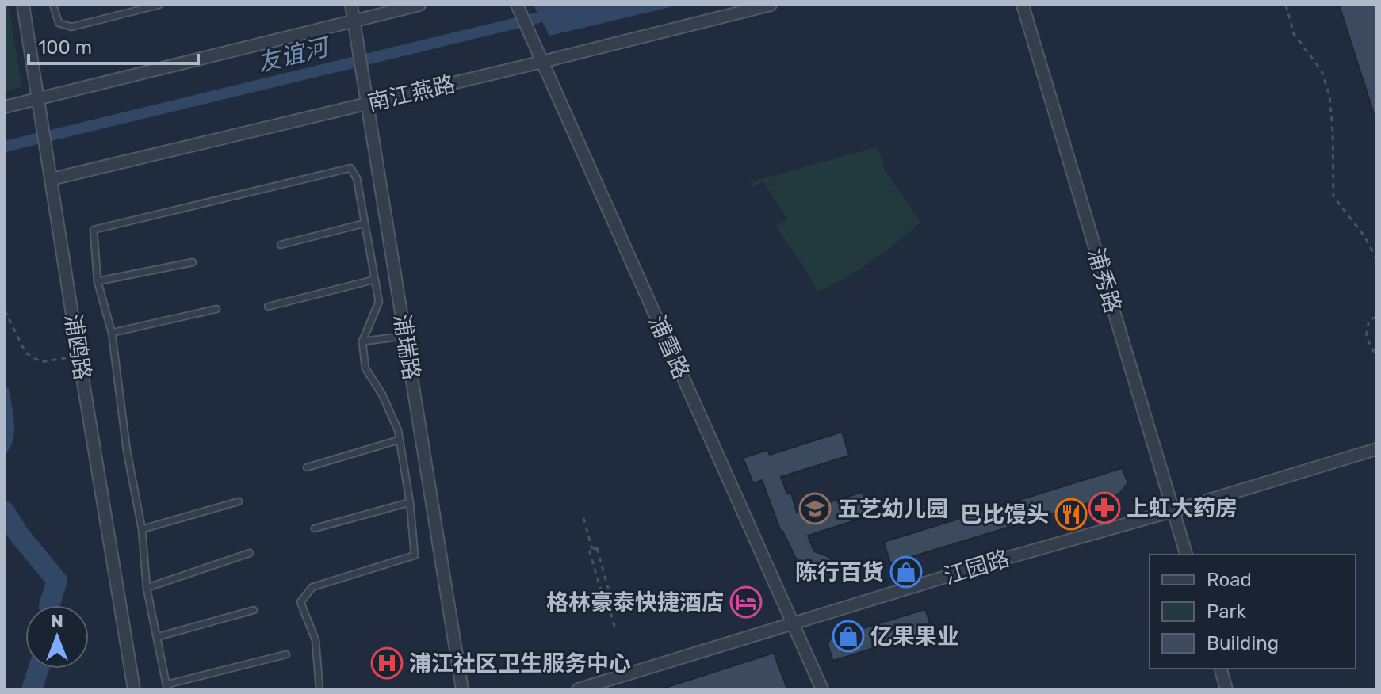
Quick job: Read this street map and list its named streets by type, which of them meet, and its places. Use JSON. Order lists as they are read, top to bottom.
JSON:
{
  "streets": {
    "street": [
      "南江燕路",
      "浦秀路",
      "浦鸥路",
      "浦瑞路",
      "浦雪路",
      "江园路"
    ]
  },
  "crossings": [
    ["南江燕路", "浦鸥路"],
    ["南江燕路", "浦瑞路"],
    ["南江燕路", "浦雪路"],
    ["浦秀路", "江园路"],
    ["浦雪路", "江园路"]
  ],
  "water": ["友谊河"],
  "places": {
    "pharmacy": ["上虹大药房"],
    "school or university": ["五艺幼儿园"],
    "restaurant": ["巴比馒头"],
    "shop": ["陈行百货", "亿果果业"],
    "hotel": ["格林豪泰快捷酒店"],
    "hospital": ["浦江社区卫生服务中心"]
  },
  "legend": ["Road", "Park", "Building"],
  "scale_bar": "100 m",
  "north": "top"
}
